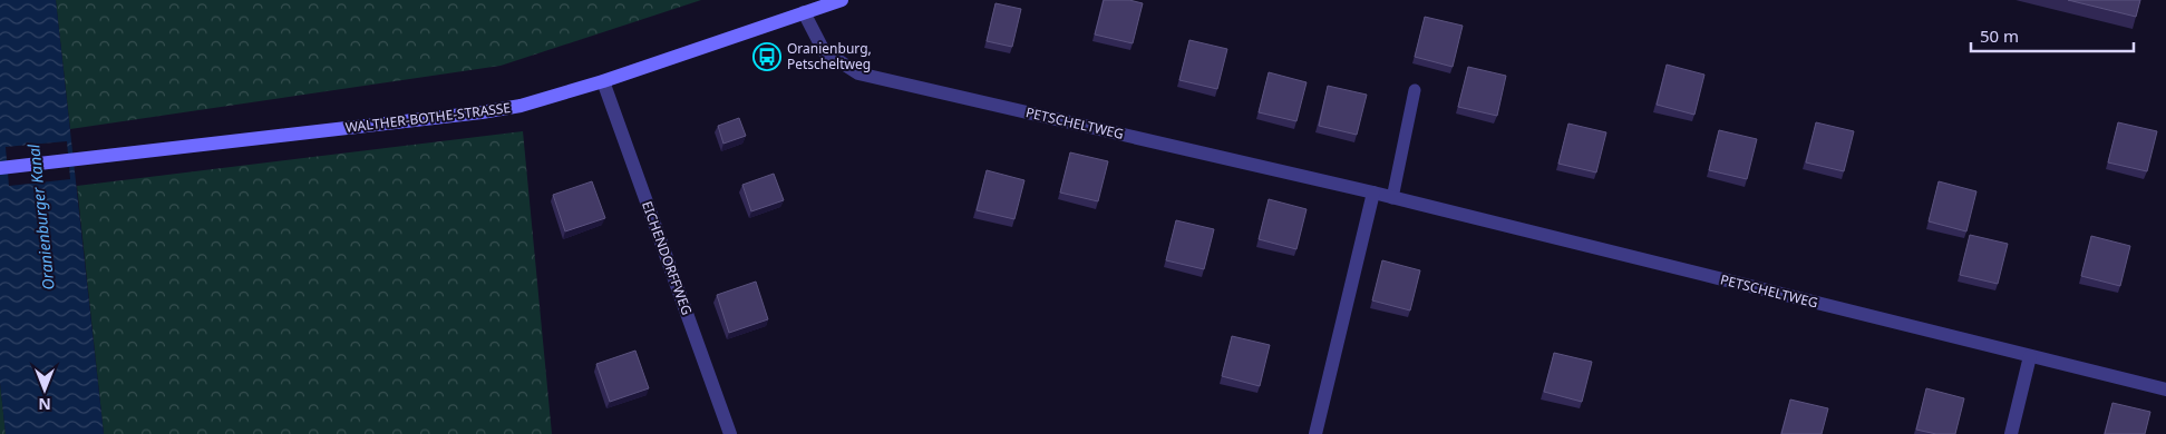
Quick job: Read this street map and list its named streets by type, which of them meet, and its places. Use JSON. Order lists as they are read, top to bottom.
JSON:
{
  "streets": {
    "street": ["WALTHER-BOTHE-STRASSE", "PETSCHELTWEG", "EICHENDORFFWEG"]
  },
  "crossings": [
    ["WALTHER-BOTHE-STRASSE", "PETSCHELTWEG"],
    ["WALTHER-BOTHE-STRASSE", "EICHENDORFFWEG"]
  ],
  "water": ["Oranienburger Kanal"],
  "places": {
    "bus stop": ["Oranienburg, Petscheltweg"]
  },
  "scale_bar": "50 m",
  "north": "bottom"
}
